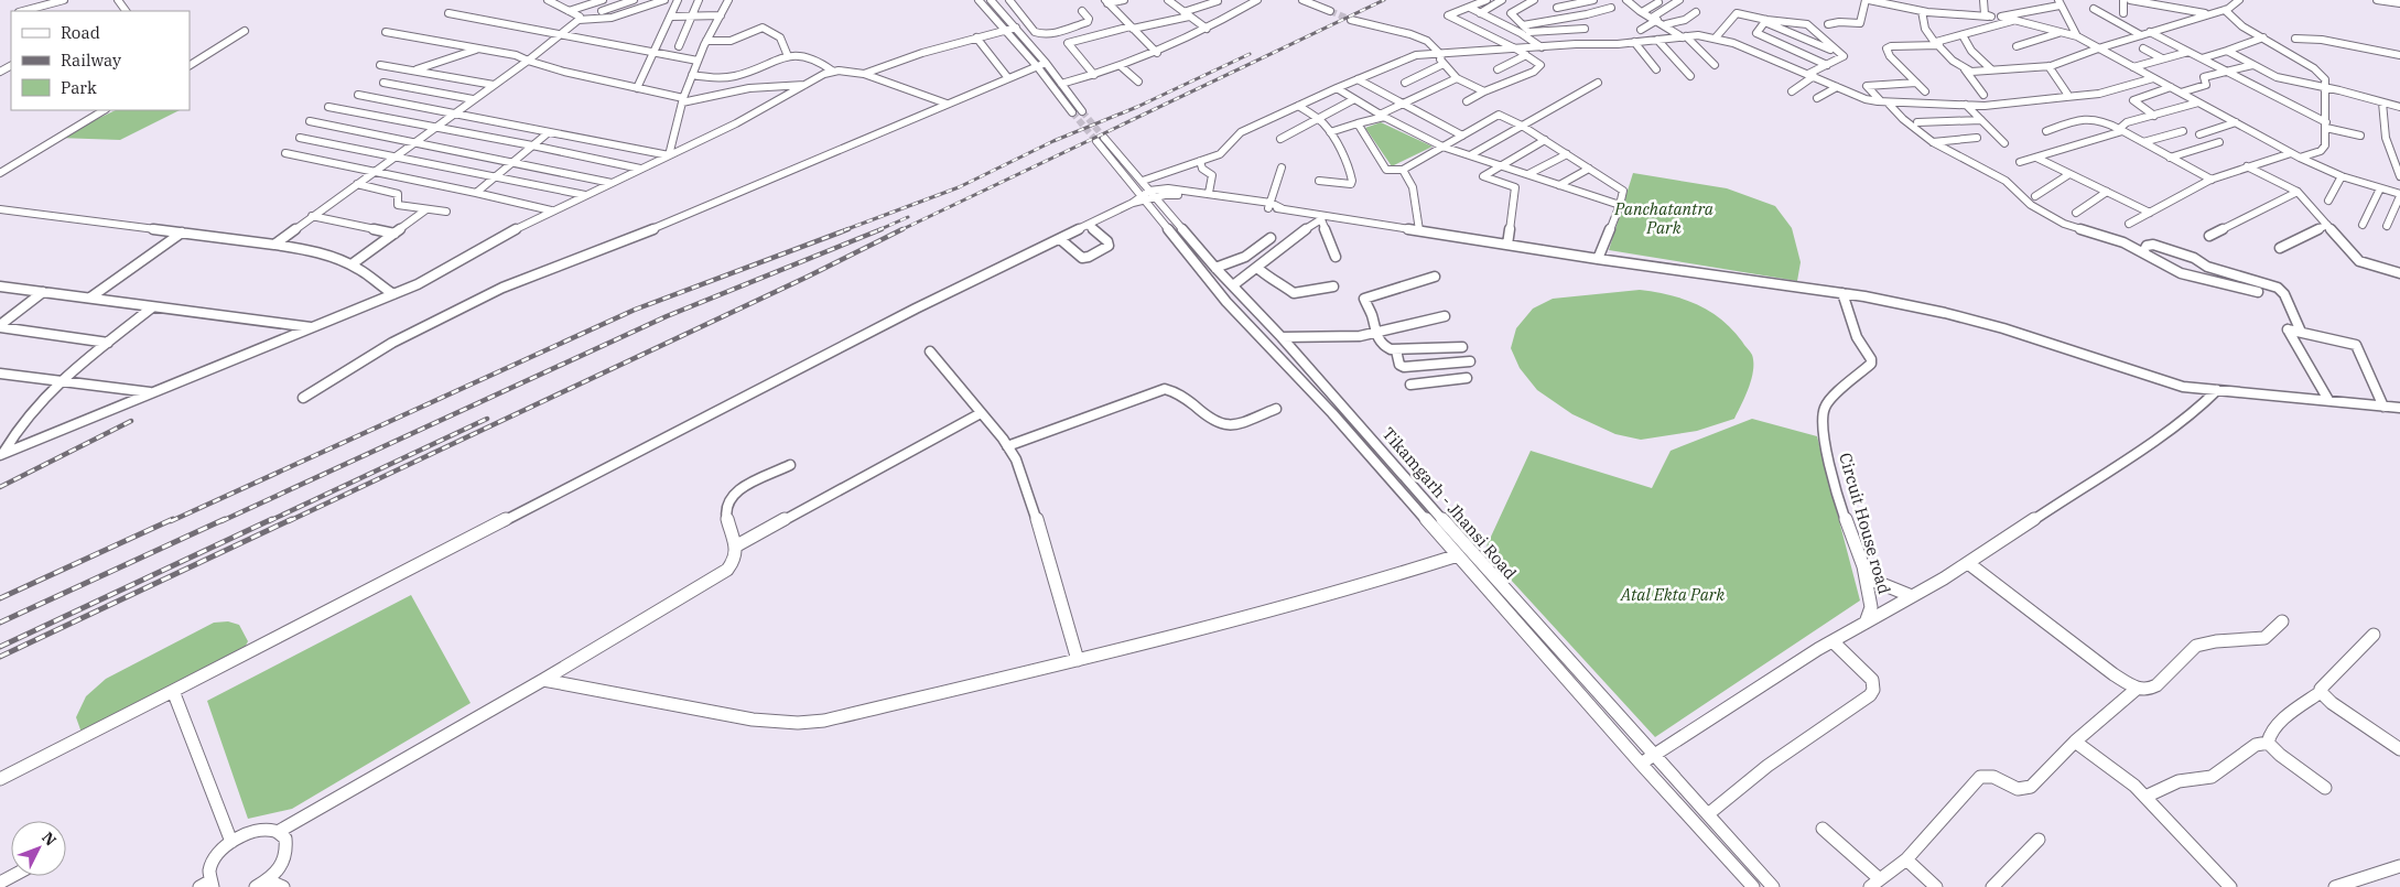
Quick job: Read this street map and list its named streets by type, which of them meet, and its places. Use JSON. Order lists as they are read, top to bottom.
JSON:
{
  "streets": {
    "street": ["Tikamgarh - Jhansi Road", "Circuit House road"]
  },
  "parks": ["Panchatantra Park", "Atal Ekta Park"],
  "legend": ["Road", "Railway", "Park"],
  "north": "top right"
}
